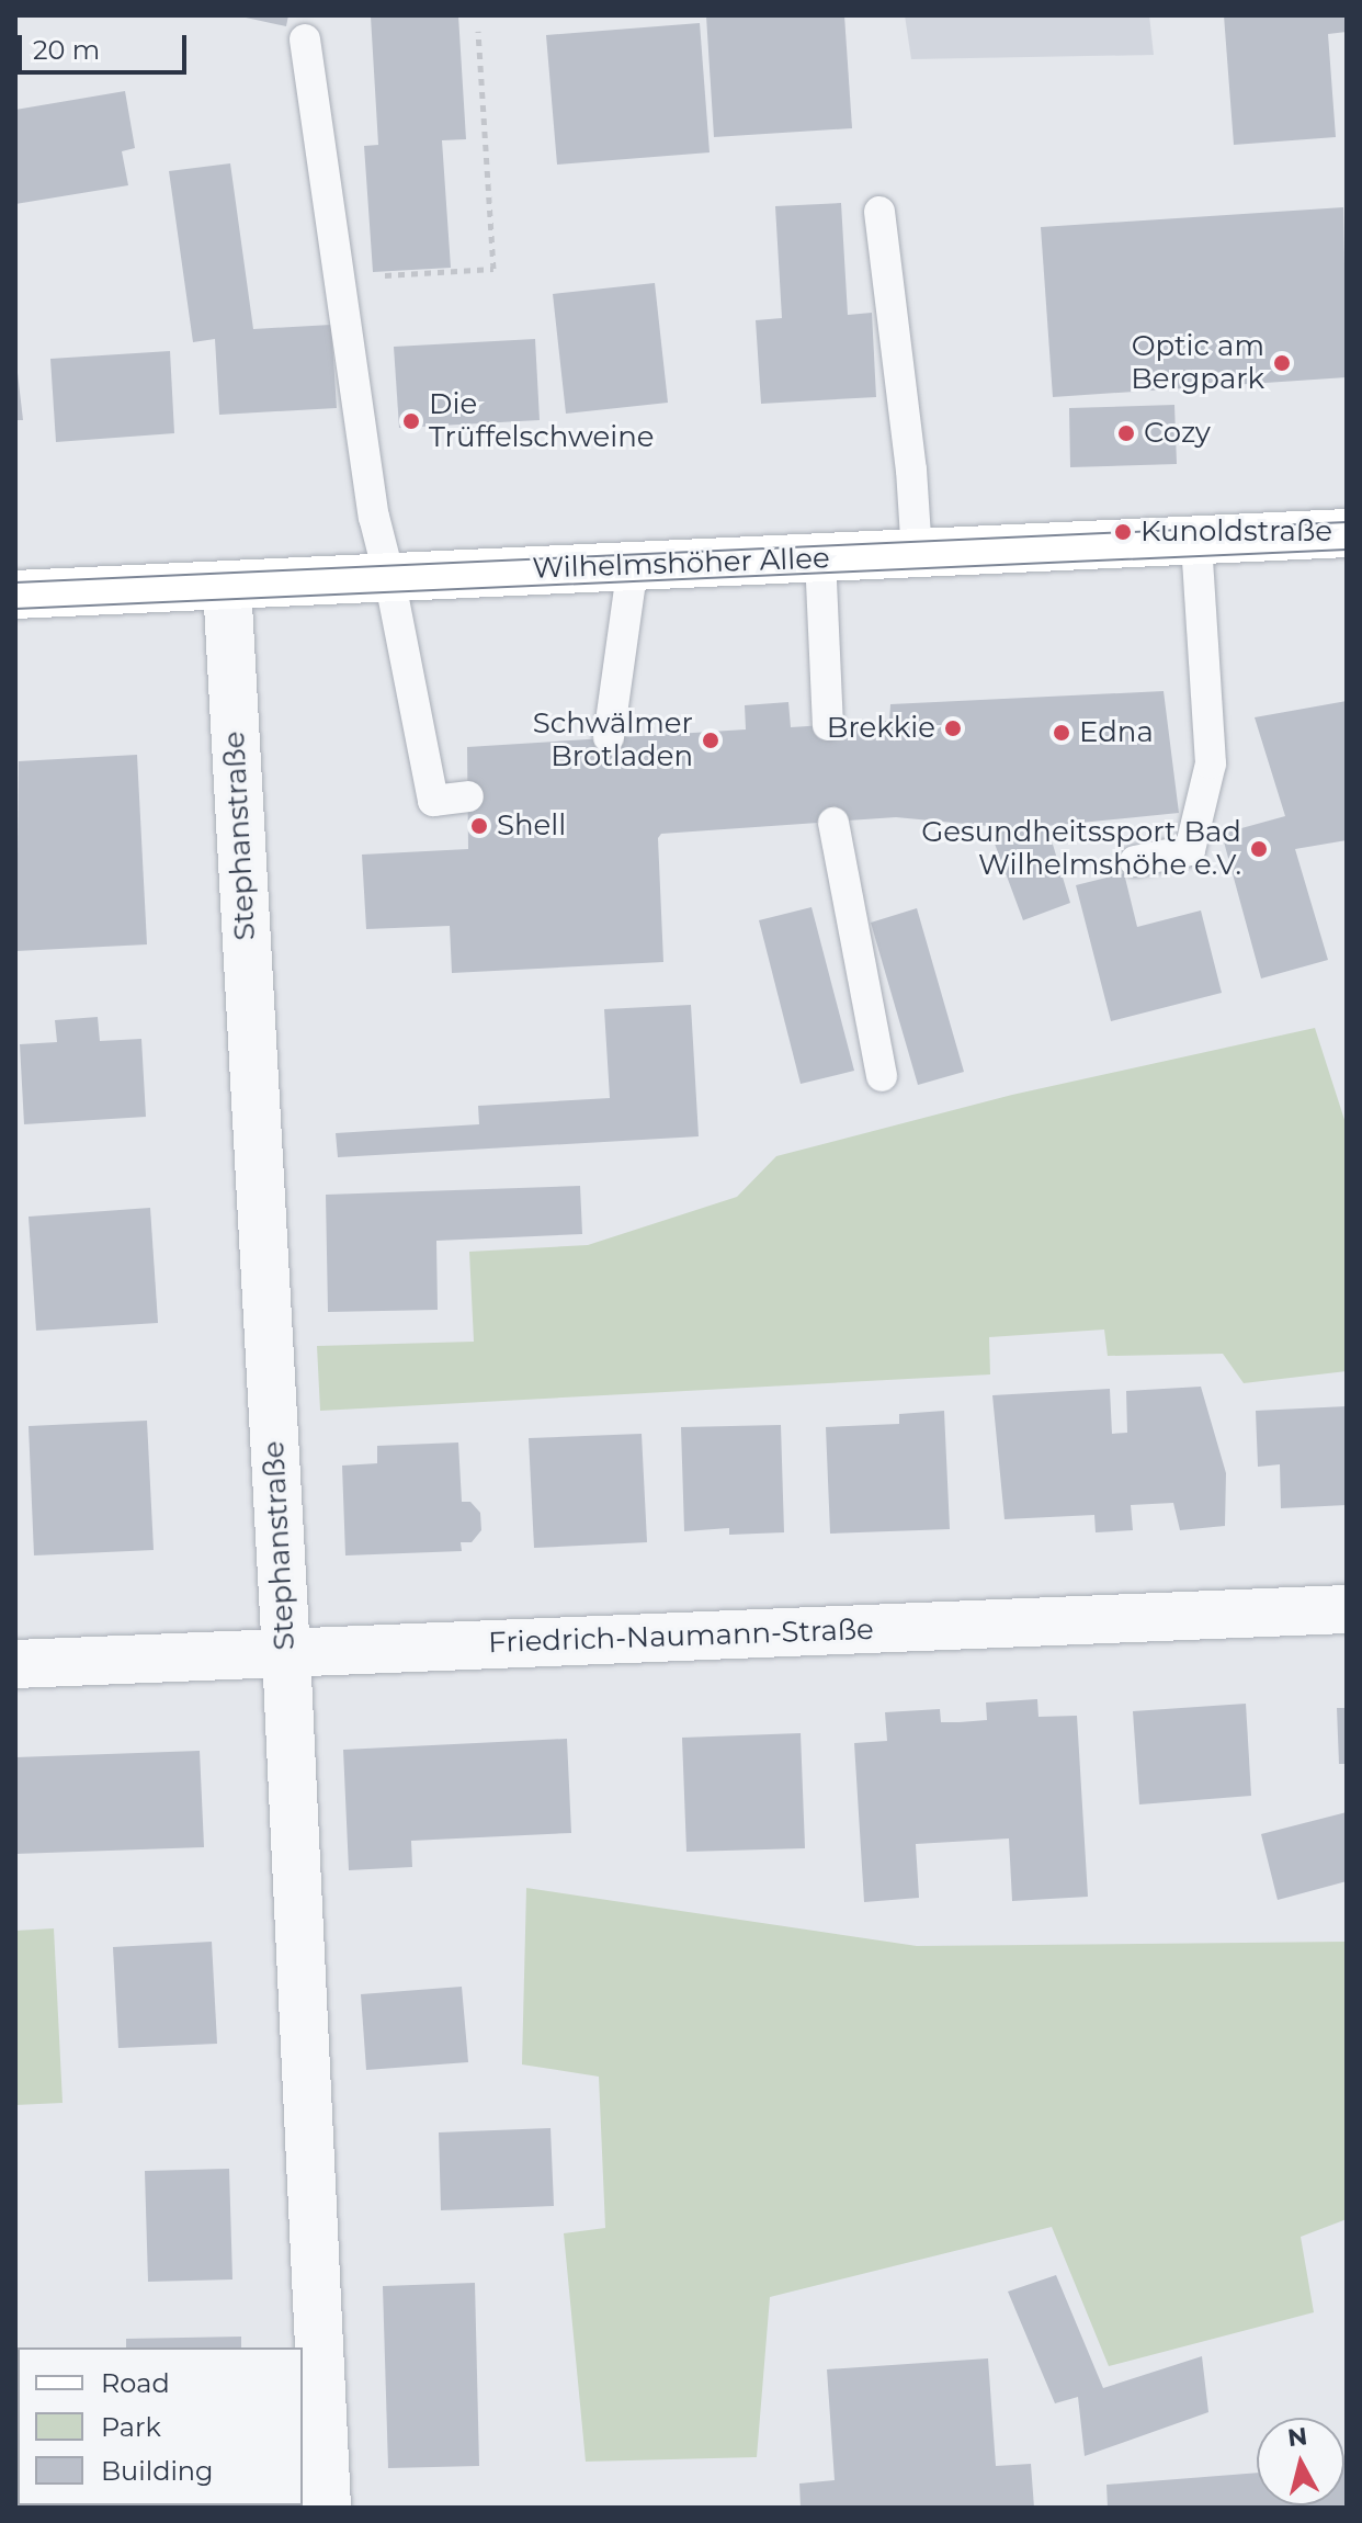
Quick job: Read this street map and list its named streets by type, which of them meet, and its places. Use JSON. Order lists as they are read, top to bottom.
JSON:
{
  "streets": {
    "main road": ["Wilhelmshöher Allee"],
    "street": ["Stephanstraße", "Friedrich-Naumann-Straße"]
  },
  "crossings": [
    ["Wilhelmshöher Allee", "Stephanstraße"],
    ["Stephanstraße", "Friedrich-Naumann-Straße"]
  ],
  "places": [
    "Optic am Bergpark",
    "Die Trüffelschweine",
    "Cozy",
    "Kunoldstraße",
    "Brekkie",
    "Edna",
    "Schwälmer Brotladen",
    "Shell",
    "Gesundheitssport Bad Wilhelmshöhe e.V."
  ],
  "legend": ["Road", "Park", "Building"],
  "scale_bar": "20 m",
  "north": "top"
}
